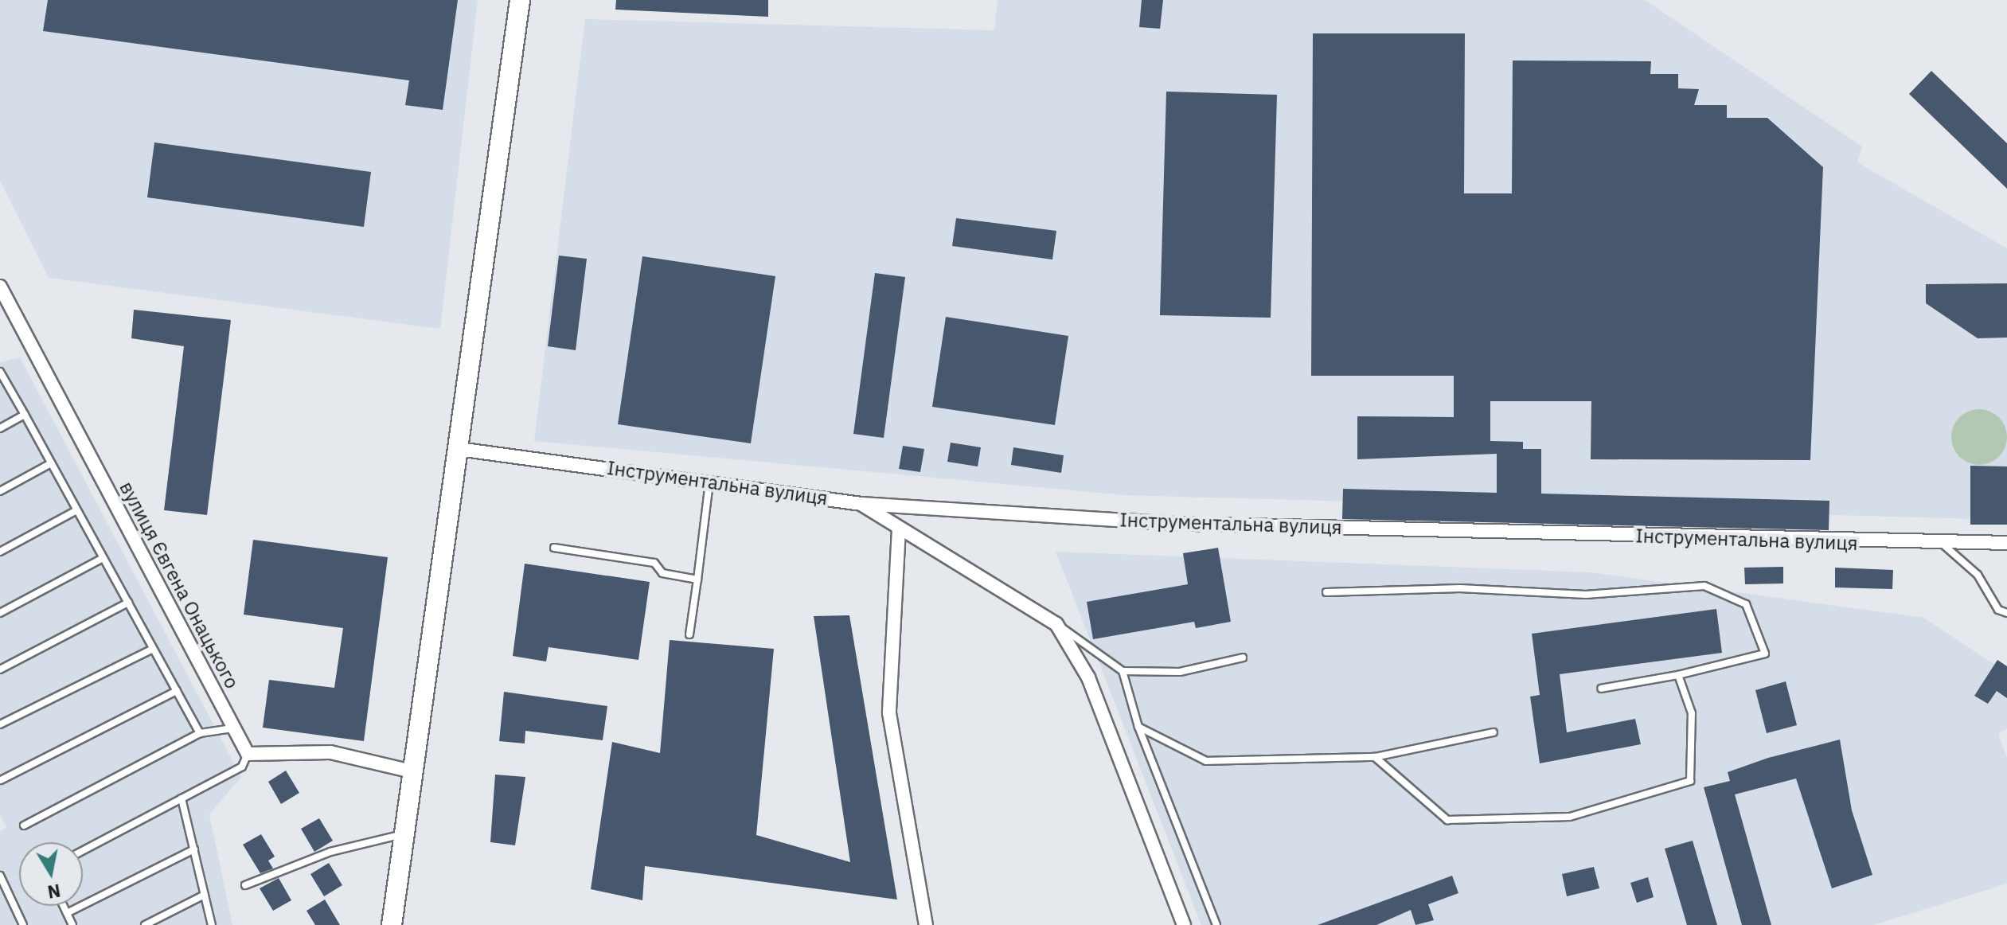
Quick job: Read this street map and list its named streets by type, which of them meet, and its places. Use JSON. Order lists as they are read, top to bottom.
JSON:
{
  "streets": {
    "street": ["Інструментальна вулиця", "вулиця Євгена Онацького"]
  },
  "north": "bottom"
}
